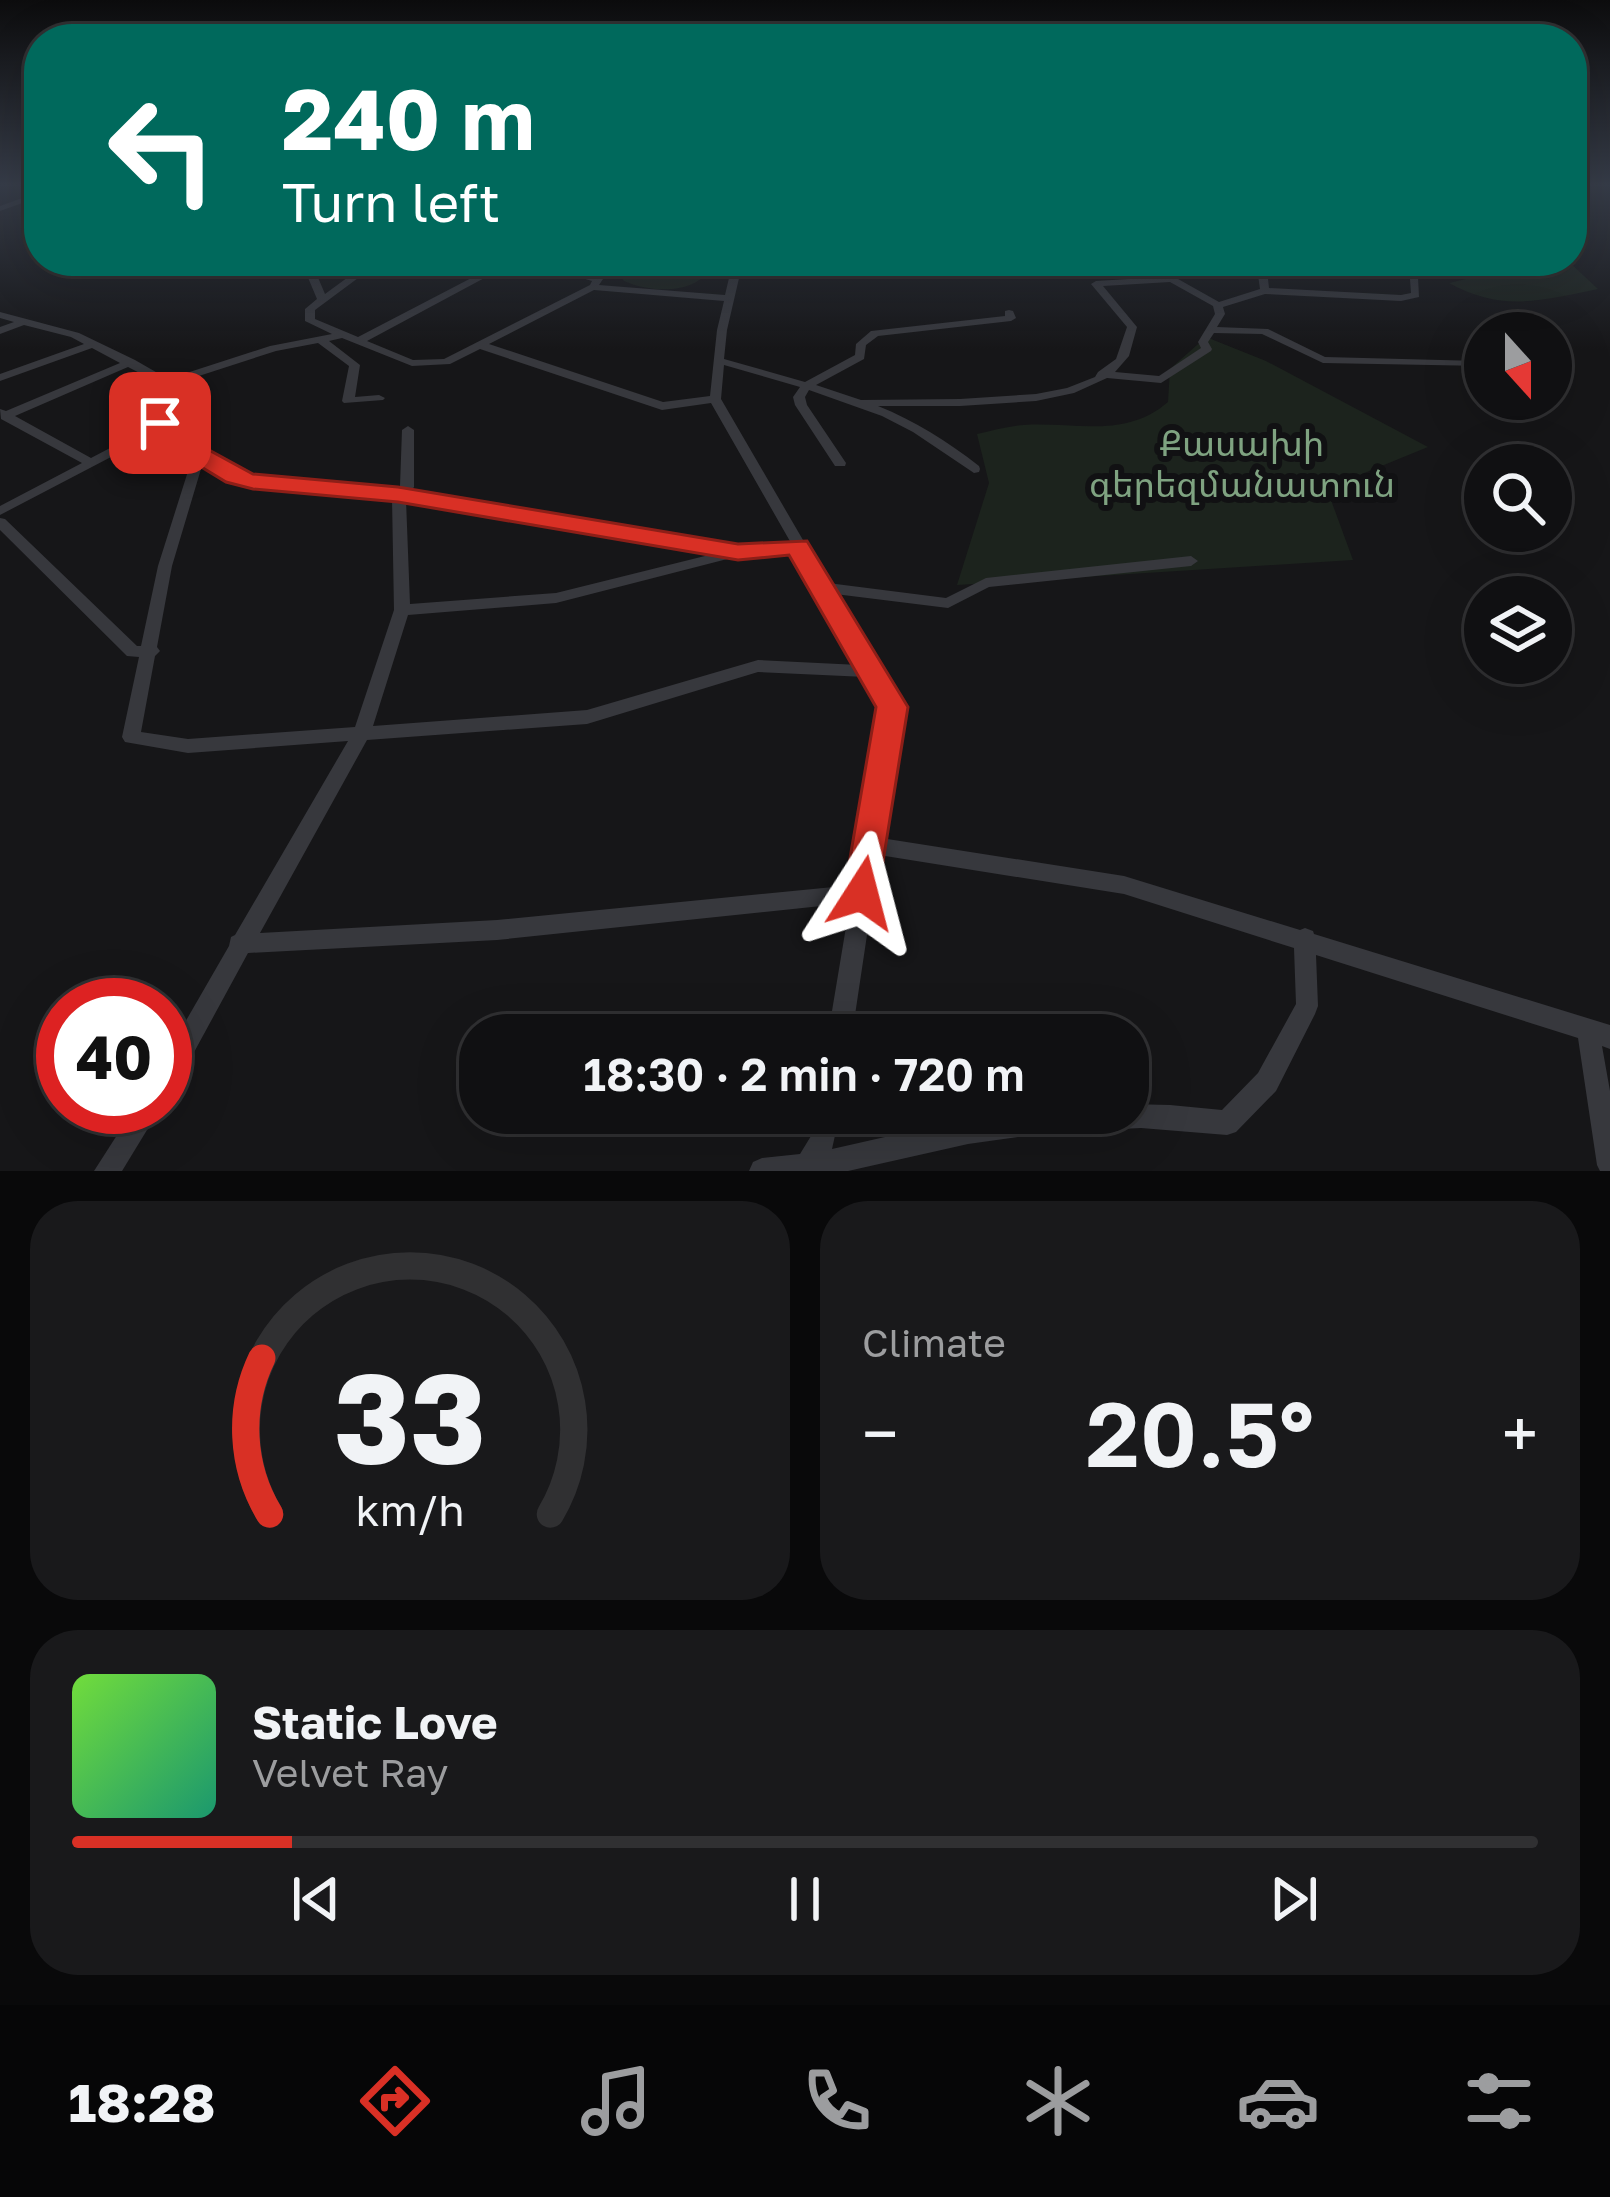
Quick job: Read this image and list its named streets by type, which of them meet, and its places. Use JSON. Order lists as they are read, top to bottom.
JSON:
{
  "parks": ["Քասախի գերեզմանատուն"],
  "north": "bottom",
  "page": {
    "turn": ["240 m", "Turn left"],
    "limit": "40",
    "trip": "18:30 · 2 min · 720 m",
    "tile": "Climate",
    "heat": ["−", "20.5°", "+"],
    "song": ["Static Love", "Velvet Ray"],
    "tabs": "18:28",
    "gauge": ["33", "km/h"]
  }
}
